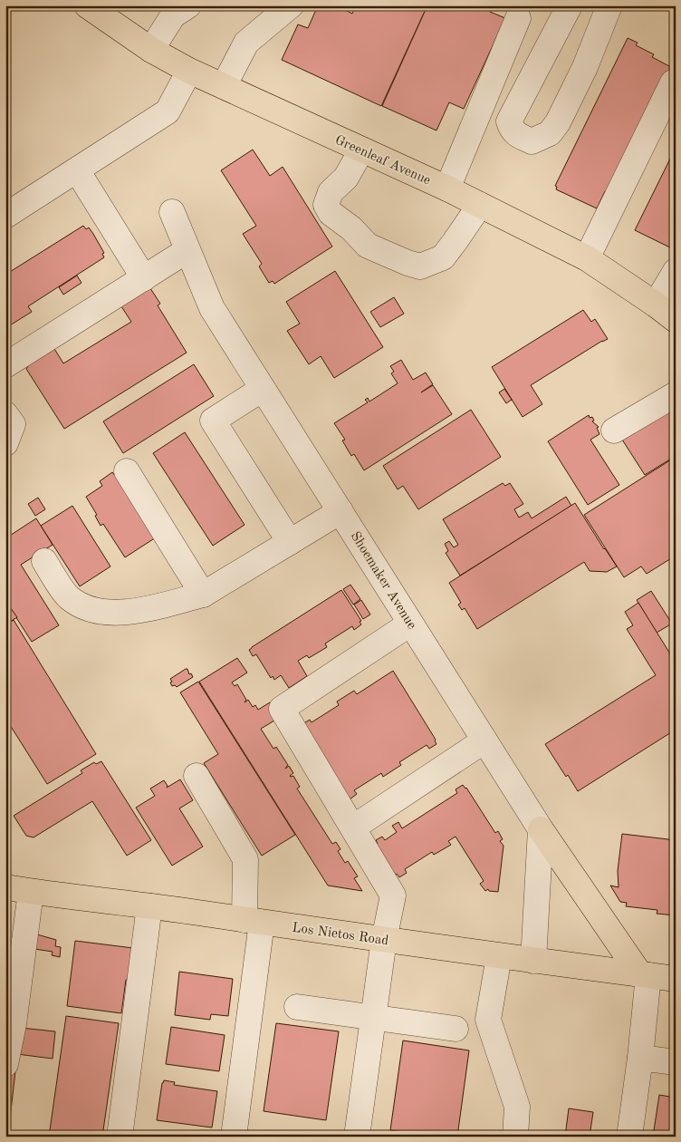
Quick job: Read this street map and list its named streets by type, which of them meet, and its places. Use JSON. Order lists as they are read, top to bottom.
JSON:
{
  "streets": {
    "main road": ["Greenleaf Avenue", "Los Nietos Road"],
    "street": ["Shoemaker Avenue"]
  }
}
